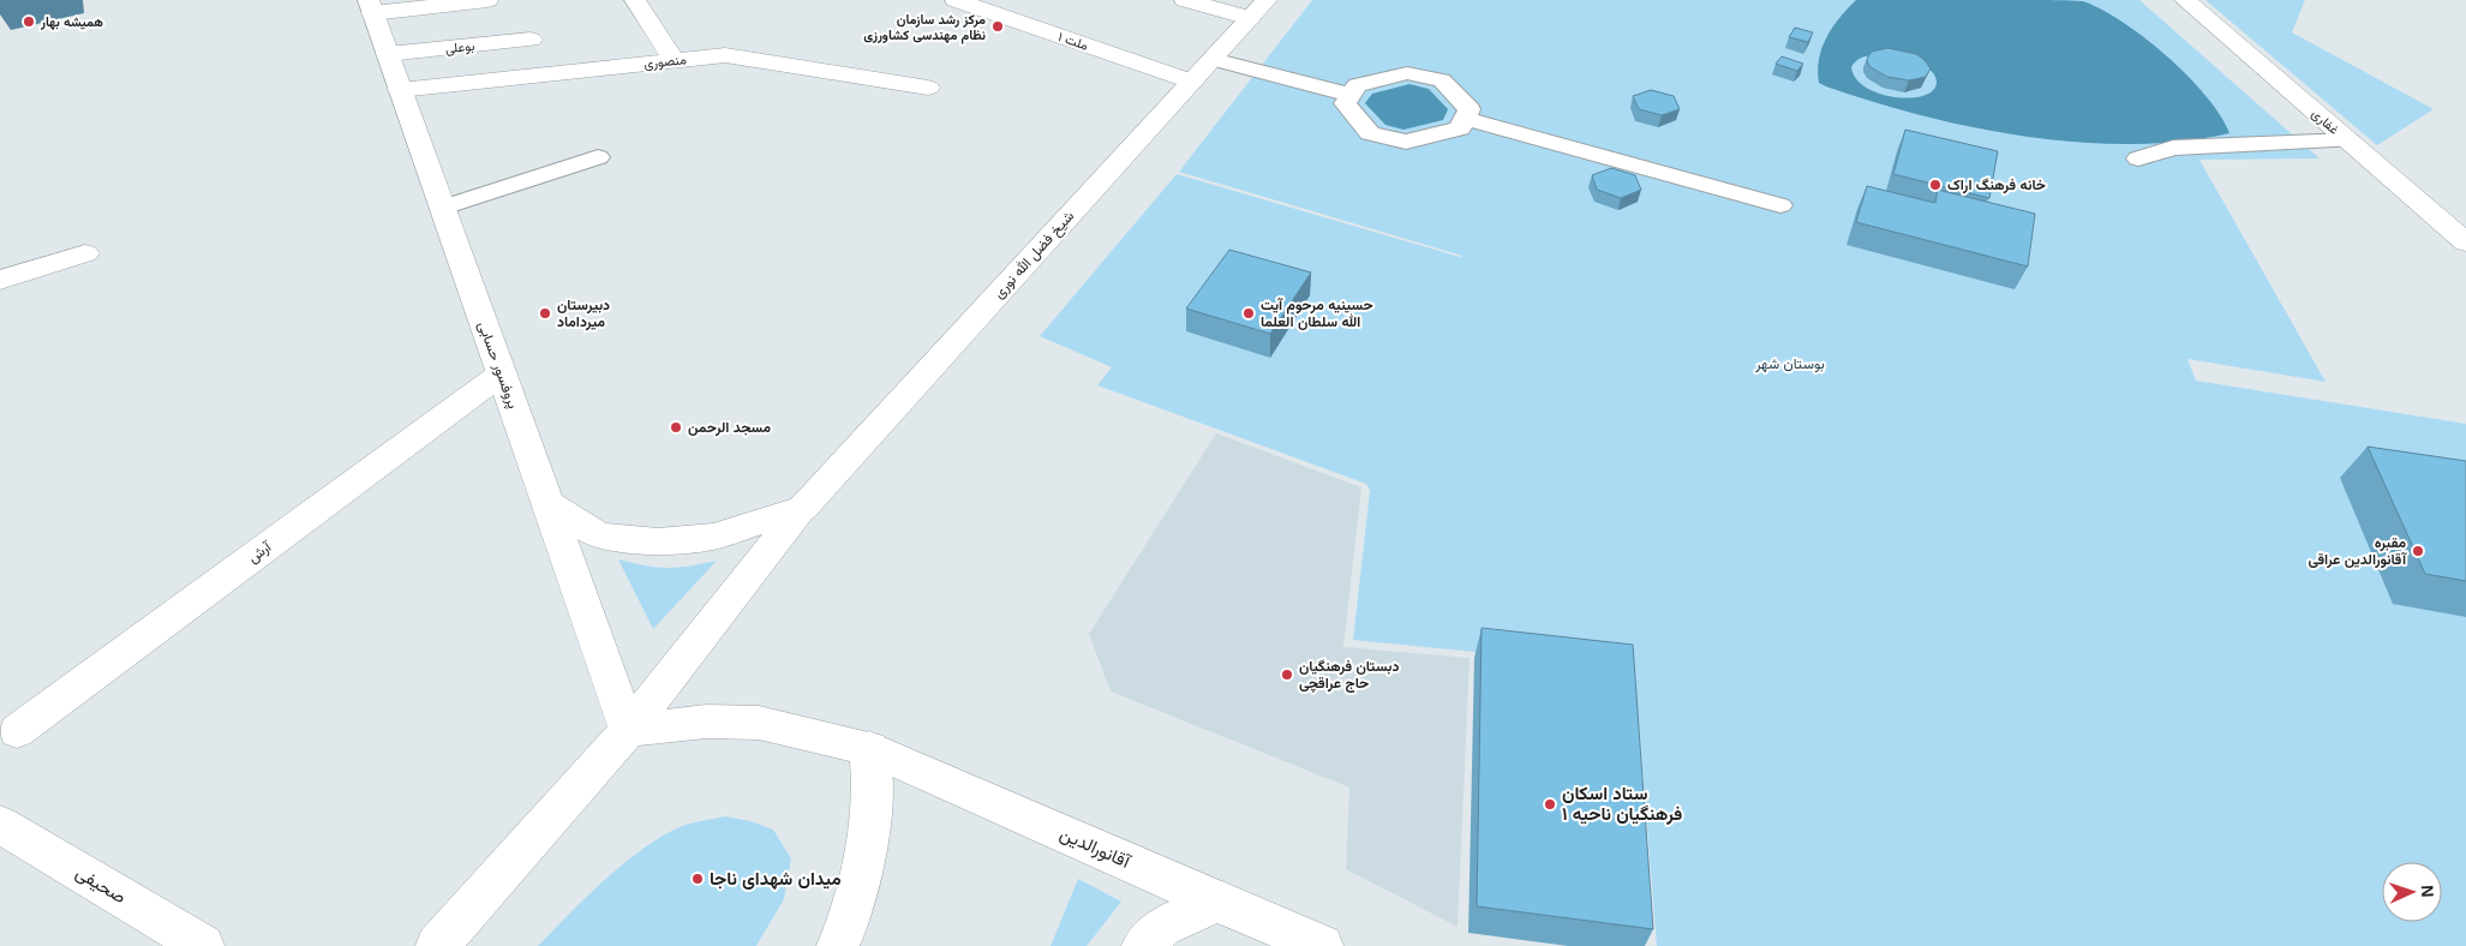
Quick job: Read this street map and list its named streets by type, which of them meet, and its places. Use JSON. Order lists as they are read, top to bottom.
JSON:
{
  "streets": {
    "street": [
      "ملت ۱",
      "بوعلی",
      "منصوری",
      "غفاری",
      "شیخ فضل الله نوری",
      "پروفسور حسابی",
      "آرش",
      "آقانورالدین",
      "صحیفی"
    ]
  },
  "crossings": [
    ["ملت ۱", "شیخ فضل الله نوری"],
    ["بوعلی", "پروفسور حسابی"],
    ["منصوری", "پروفسور حسابی"],
    ["شیخ فضل الله نوری", "پروفسور حسابی"],
    ["شیخ فضل الله نوری", "آقانورالدین"],
    ["پروفسور حسابی", "آرش"],
    ["پروفسور حسابی", "آقانورالدین"]
  ],
  "parks": ["بوستان شهر"],
  "places": [
    "همیشه بهار",
    "مرکز رشد سازمان نظام مهندسی کشاورزی",
    "خانه فرهنگ اراک",
    "دبیرستان میرداماد",
    "حسینیه مرحوم آیت الله سلطان العلما",
    "مسجد الرحمن",
    "مقبره آقانورالدین عراقی",
    "دبستان فرهنگیان حاج عراقچی",
    "ستاد اسکان فرهنگیان ناحیه ۱",
    "میدان شهدای ناجا"
  ],
  "north": "right"
}
